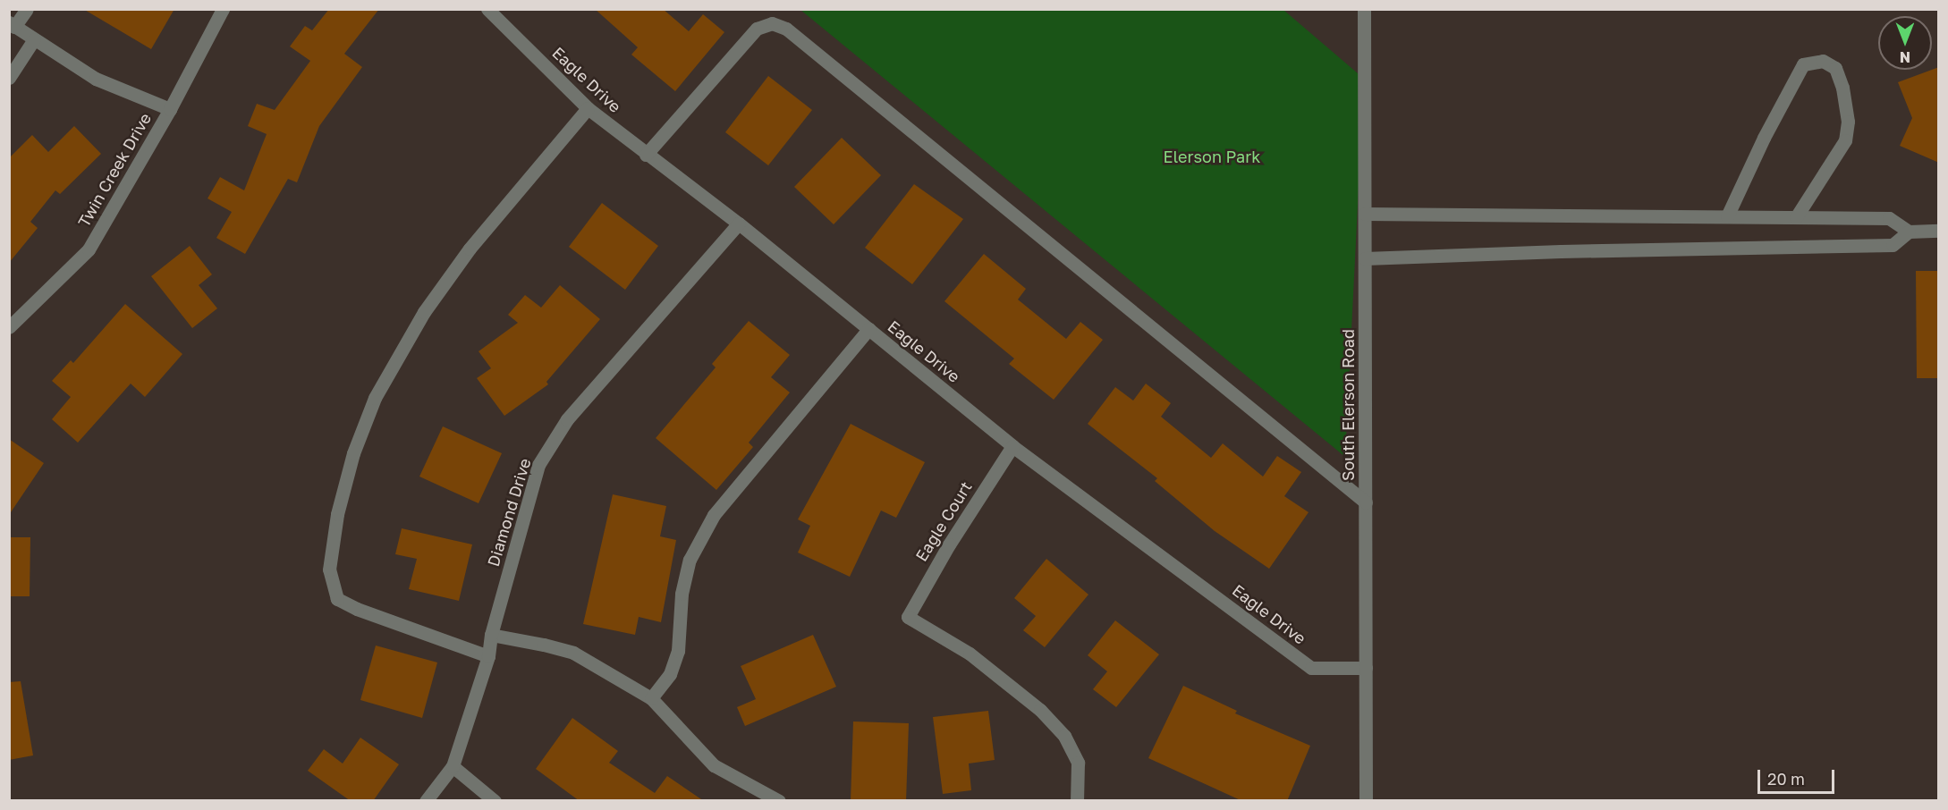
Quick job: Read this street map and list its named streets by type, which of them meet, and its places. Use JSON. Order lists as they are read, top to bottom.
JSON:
{
  "streets": {
    "street": [
      "Eagle Drive",
      "Twin Creek Drive",
      "South Elerson Road",
      "Diamond Drive",
      "Eagle Court"
    ]
  },
  "crossings": [
    ["Eagle Drive", "South Elerson Road"],
    ["Eagle Drive", "Diamond Drive"],
    ["Eagle Drive", "Eagle Court"]
  ],
  "parks": ["Elerson Park"],
  "scale_bar": "20 m",
  "north": "bottom"
}
